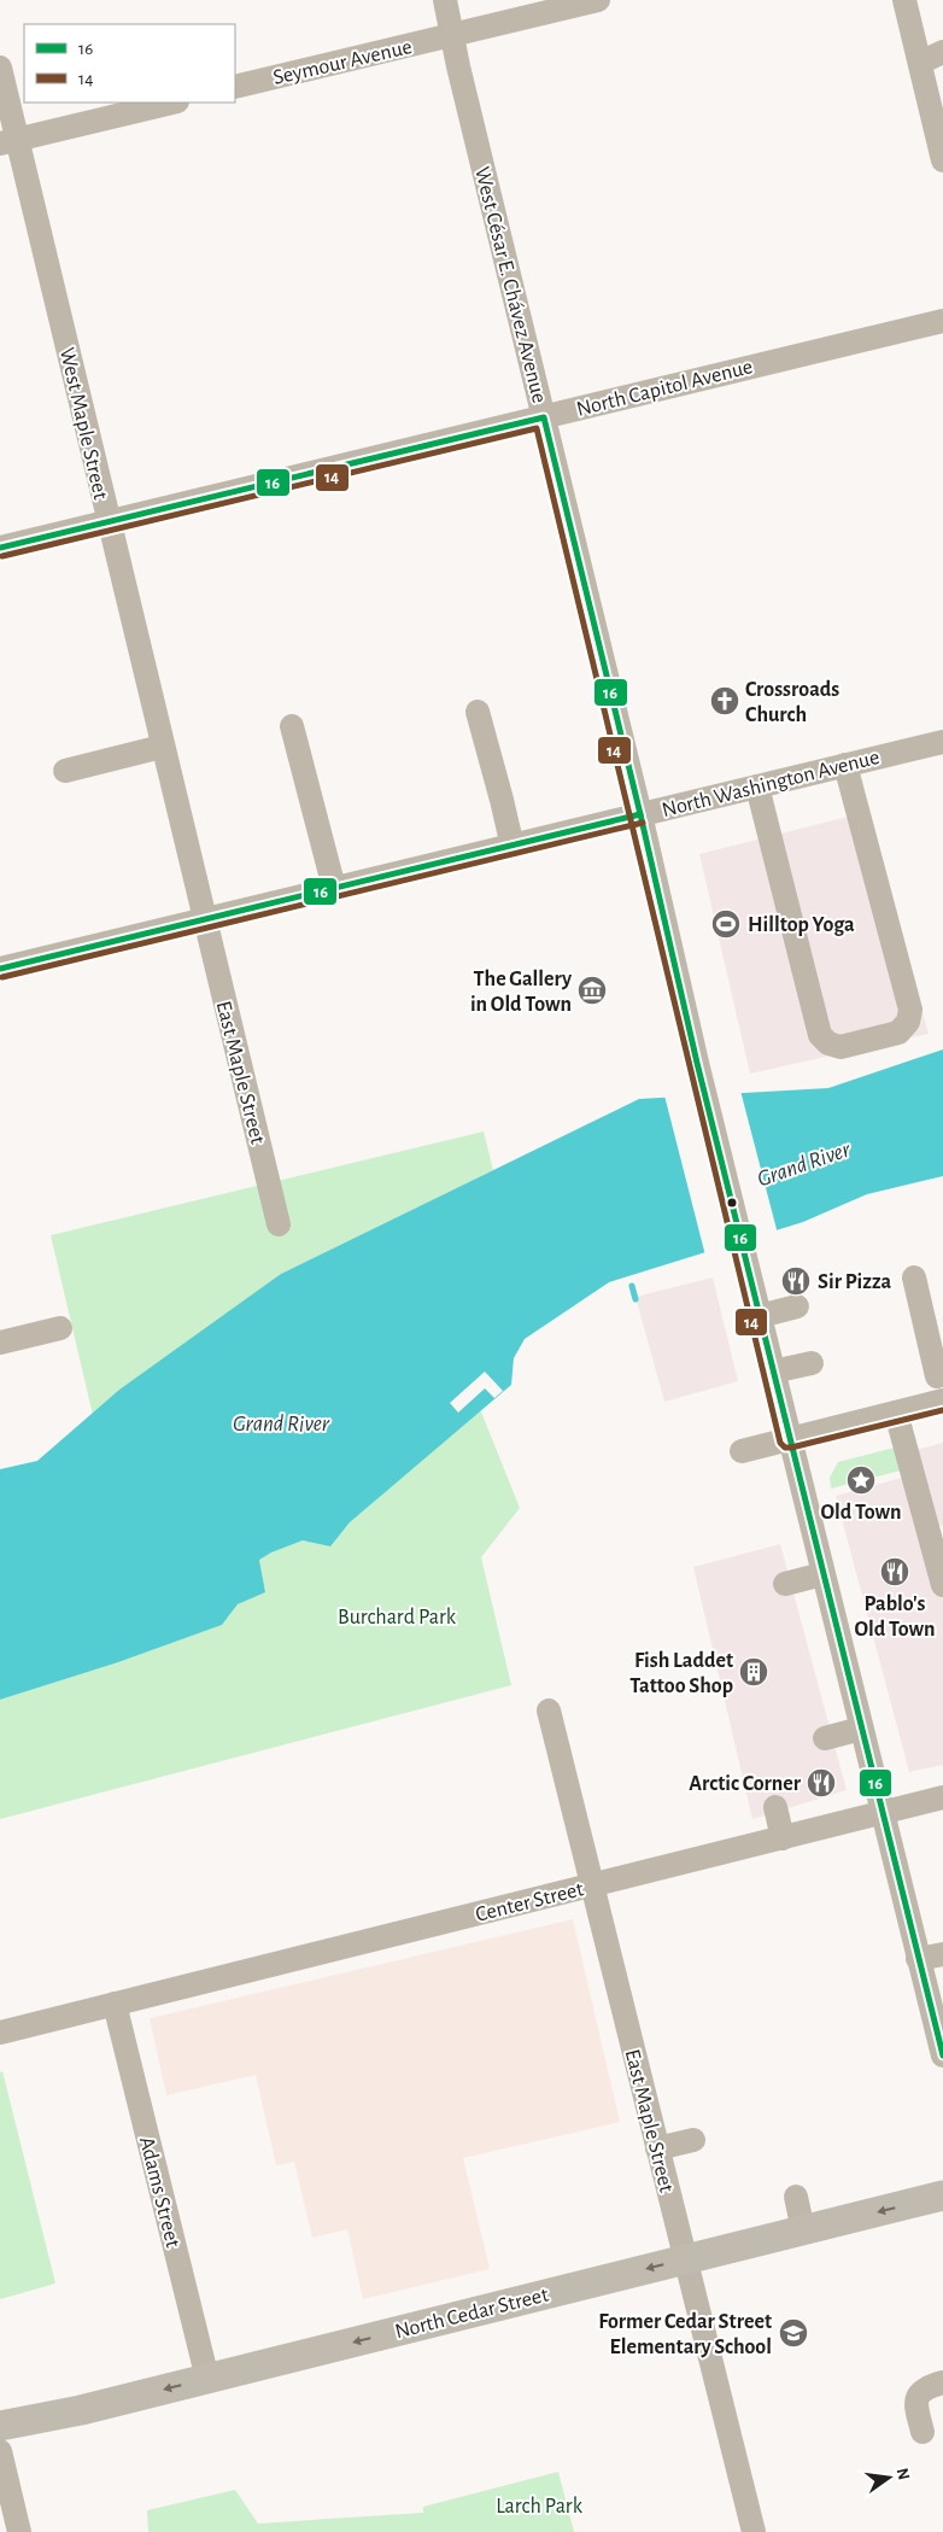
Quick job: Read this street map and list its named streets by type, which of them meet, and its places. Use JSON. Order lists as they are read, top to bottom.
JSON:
{
  "streets": {
    "main road": ["North Cedar Street"],
    "street": [
      "Seymour Avenue",
      "West César E. Chávez Avenue",
      "North Capitol Avenue",
      "West Maple Street",
      "North Washington Avenue",
      "East Maple Street",
      "Center Street",
      "Adams Street"
    ]
  },
  "crossings": [
    ["Seymour Avenue", "West César E. Chávez Avenue"],
    ["West César E. Chávez Avenue", "North Capitol Avenue"],
    ["West César E. Chávez Avenue", "North Washington Avenue"],
    ["West César E. Chávez Avenue", "Center Street"],
    ["North Capitol Avenue", "West Maple Street"],
    ["West Maple Street", "North Washington Avenue"],
    ["West Maple Street", "East Maple Street"],
    ["North Washington Avenue", "East Maple Street"],
    ["East Maple Street", "Center Street"],
    ["East Maple Street", "North Cedar Street"],
    ["Center Street", "Adams Street"],
    ["Adams Street", "North Cedar Street"]
  ],
  "one_way": ["North Cedar Street"],
  "water": ["Grand River"],
  "parks": ["Burchard Park", "Larch Park"],
  "places": {
    "church": ["Crossroads Church"],
    "sports": ["Hilltop Yoga"],
    "museum": ["The Gallery in Old Town"],
    "restaurant": ["Sir Pizza", "Pablo's Old Town", "Arctic Corner"],
    "place": ["Old Town"],
    "building": ["Fish Laddet Tattoo Shop"],
    "school or university": ["Former Cedar Street Elementary School"]
  },
  "lines": ["transit line 16", "transit line 14"],
  "legend": ["16", "14"],
  "north": "right"
}
